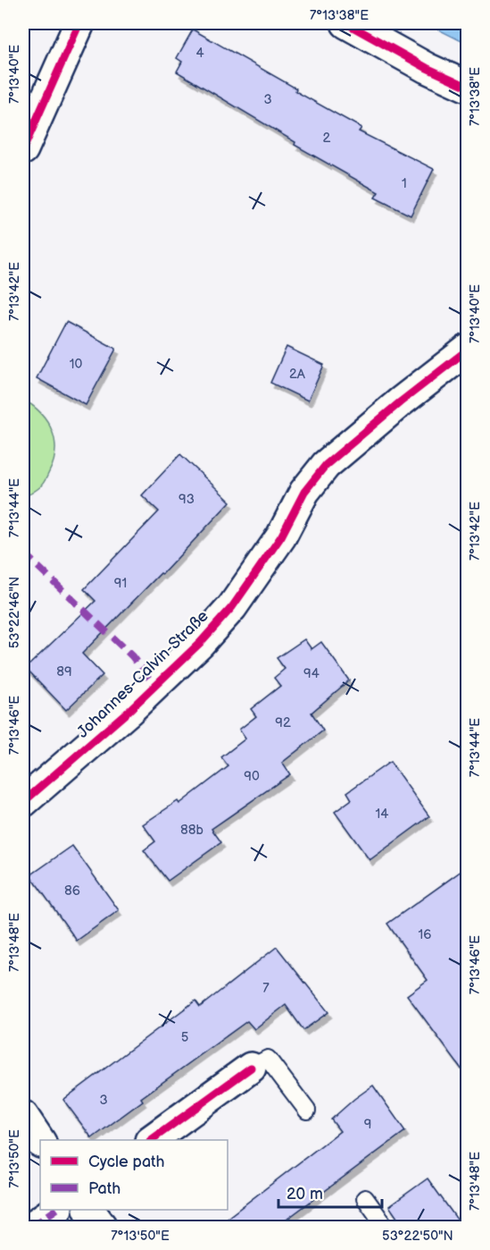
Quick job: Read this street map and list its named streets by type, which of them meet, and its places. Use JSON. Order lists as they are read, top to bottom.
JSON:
{
  "streets": {
    "street": ["Johannes-Calvin-Straße"]
  },
  "house_numbers": [
    "4",
    "3",
    "2",
    "1",
    "10",
    "2A",
    "93",
    "91",
    "89",
    "94",
    "92",
    "90",
    "14",
    "88b",
    "86",
    "16",
    "7",
    "5",
    "3",
    "9"
  ],
  "legend": ["Cycle path", "Path"],
  "scale_bar": "20 m",
  "coordinates": [
    "7°13'38\"E",
    "7°13'40\"E",
    "7°13'42\"E",
    "7°13'44\"E",
    "53°22'46\"N",
    "7°13'46\"E",
    "7°13'48\"E",
    "7°13'50\"E",
    "53°22'50\"N"
  ]
}
